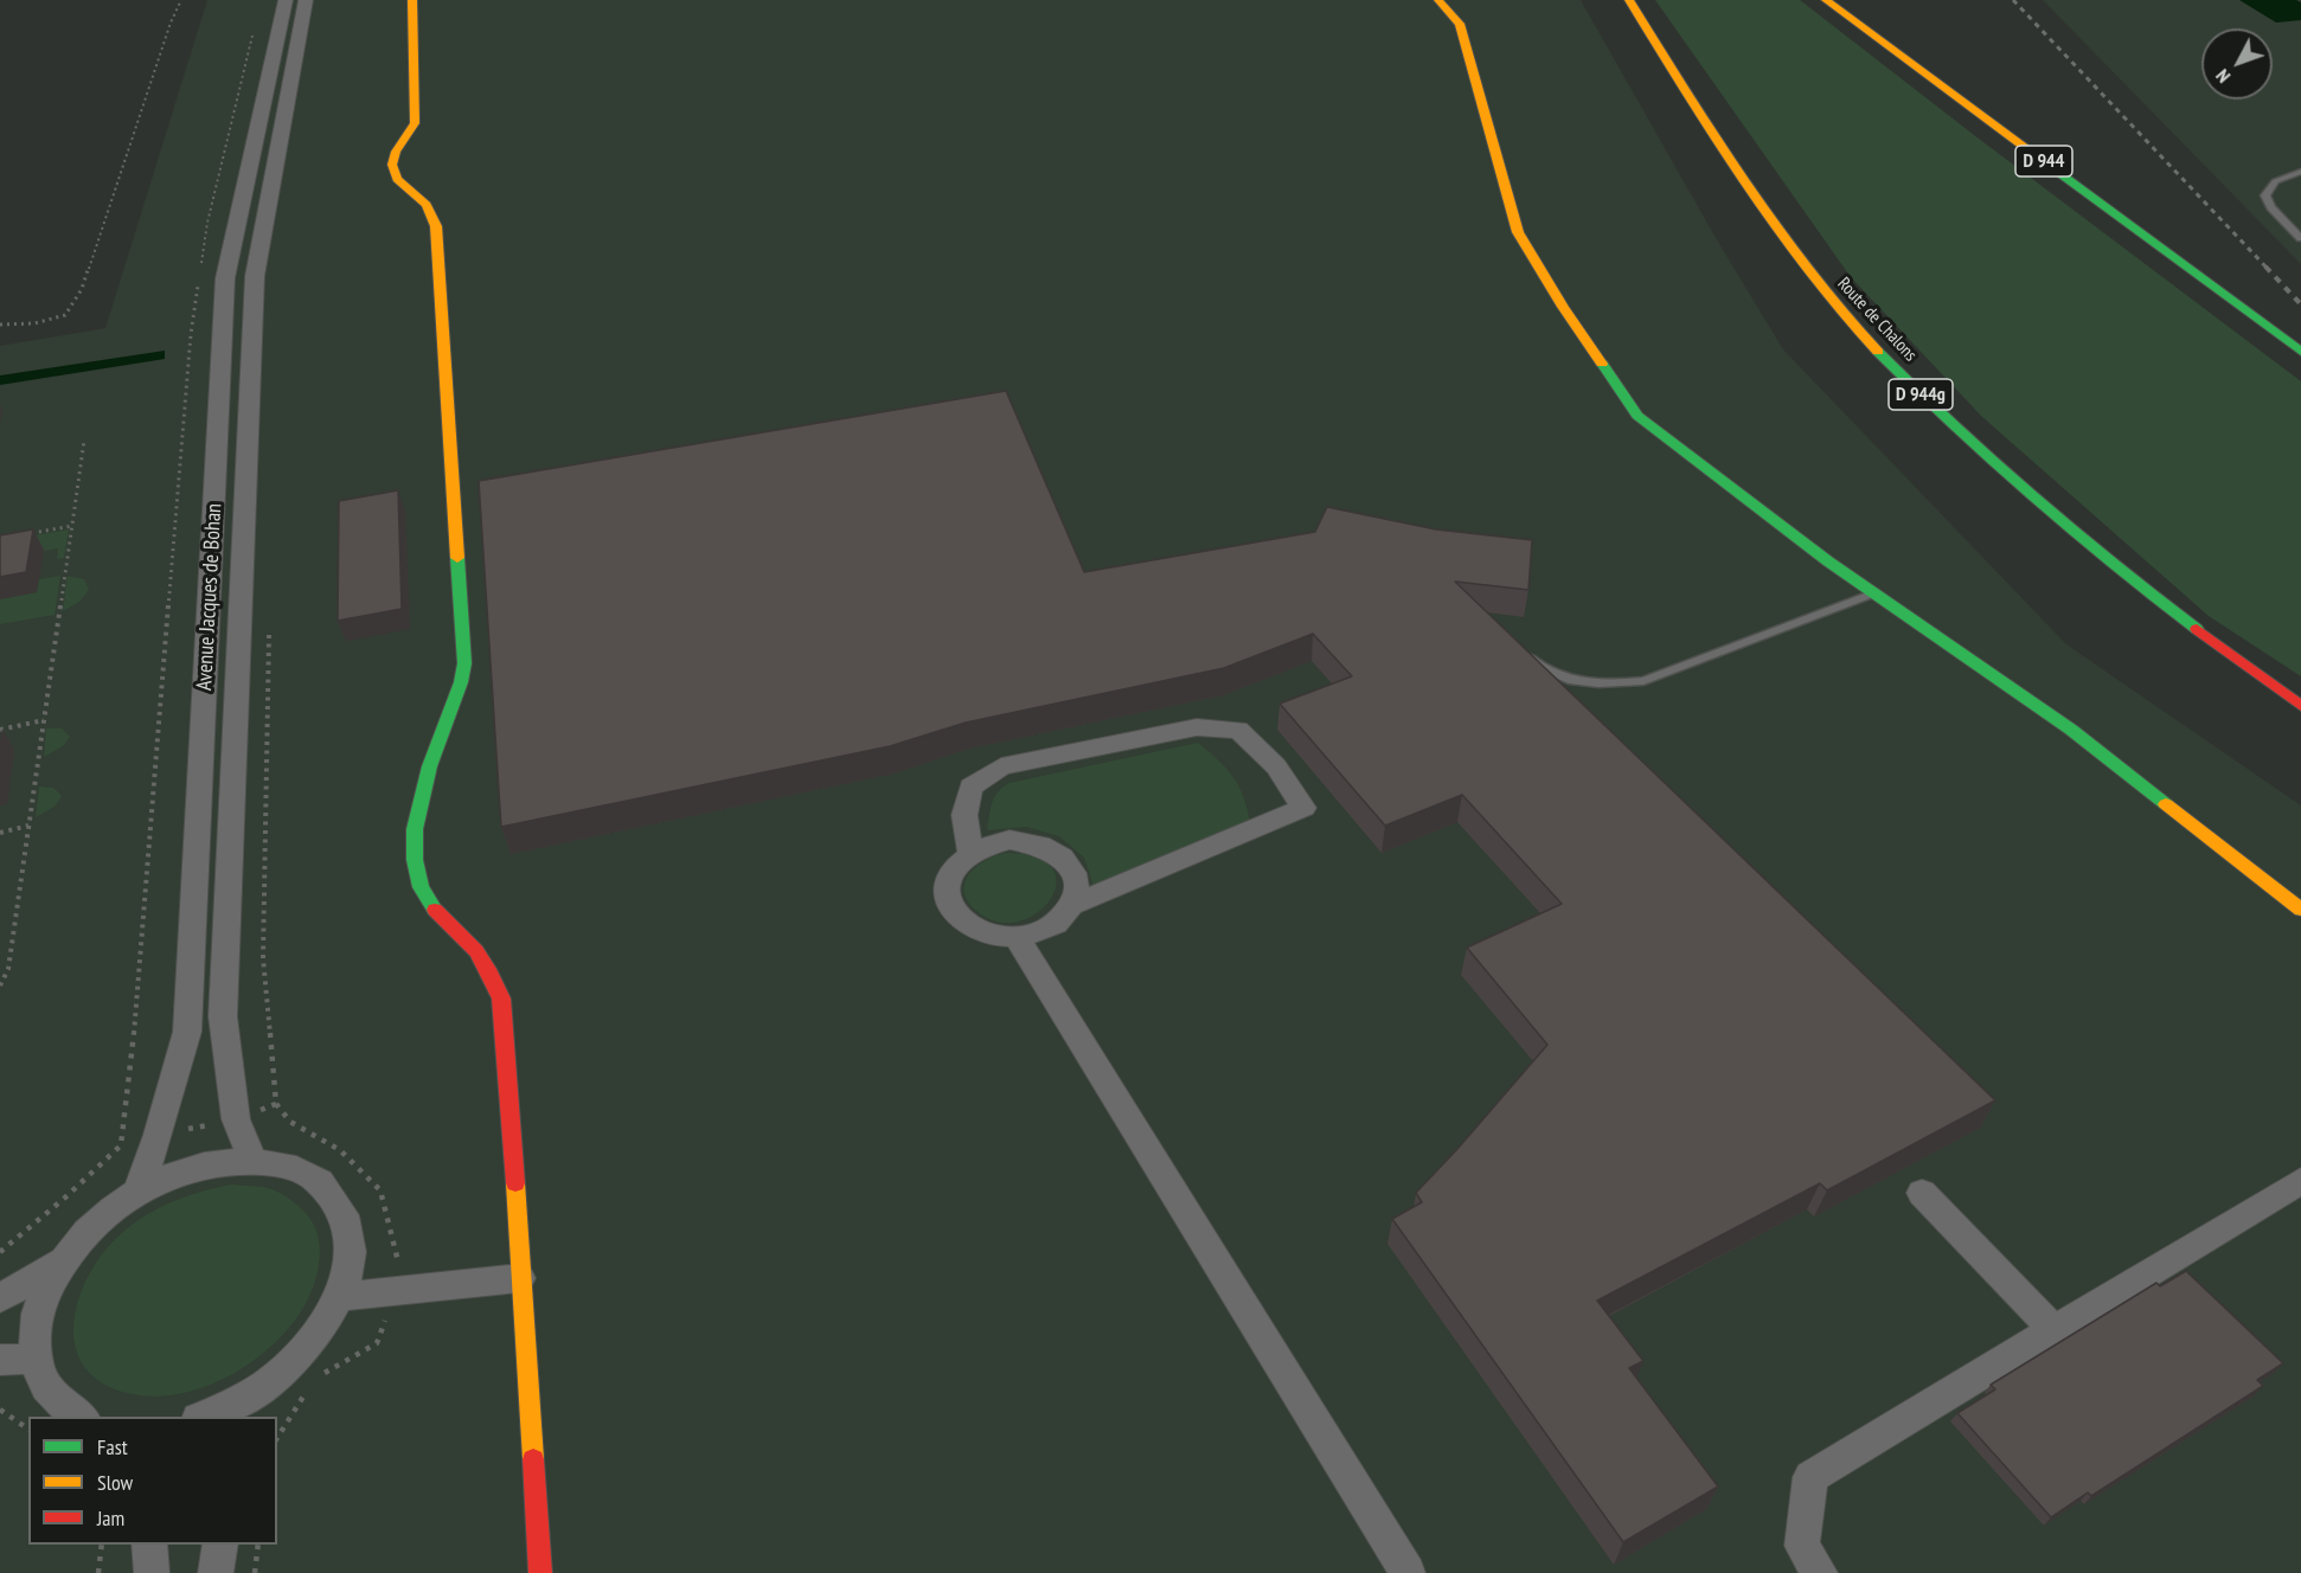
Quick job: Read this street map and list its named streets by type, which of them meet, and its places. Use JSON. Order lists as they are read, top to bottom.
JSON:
{
  "streets": {
    "street": [
      "D 944",
      "Route de Chalons",
      "D 944g",
      "Avenue Jacques de Bohan"
    ]
  },
  "legend": ["Fast", "Slow", "Jam"],
  "north": "bottom left"
}
